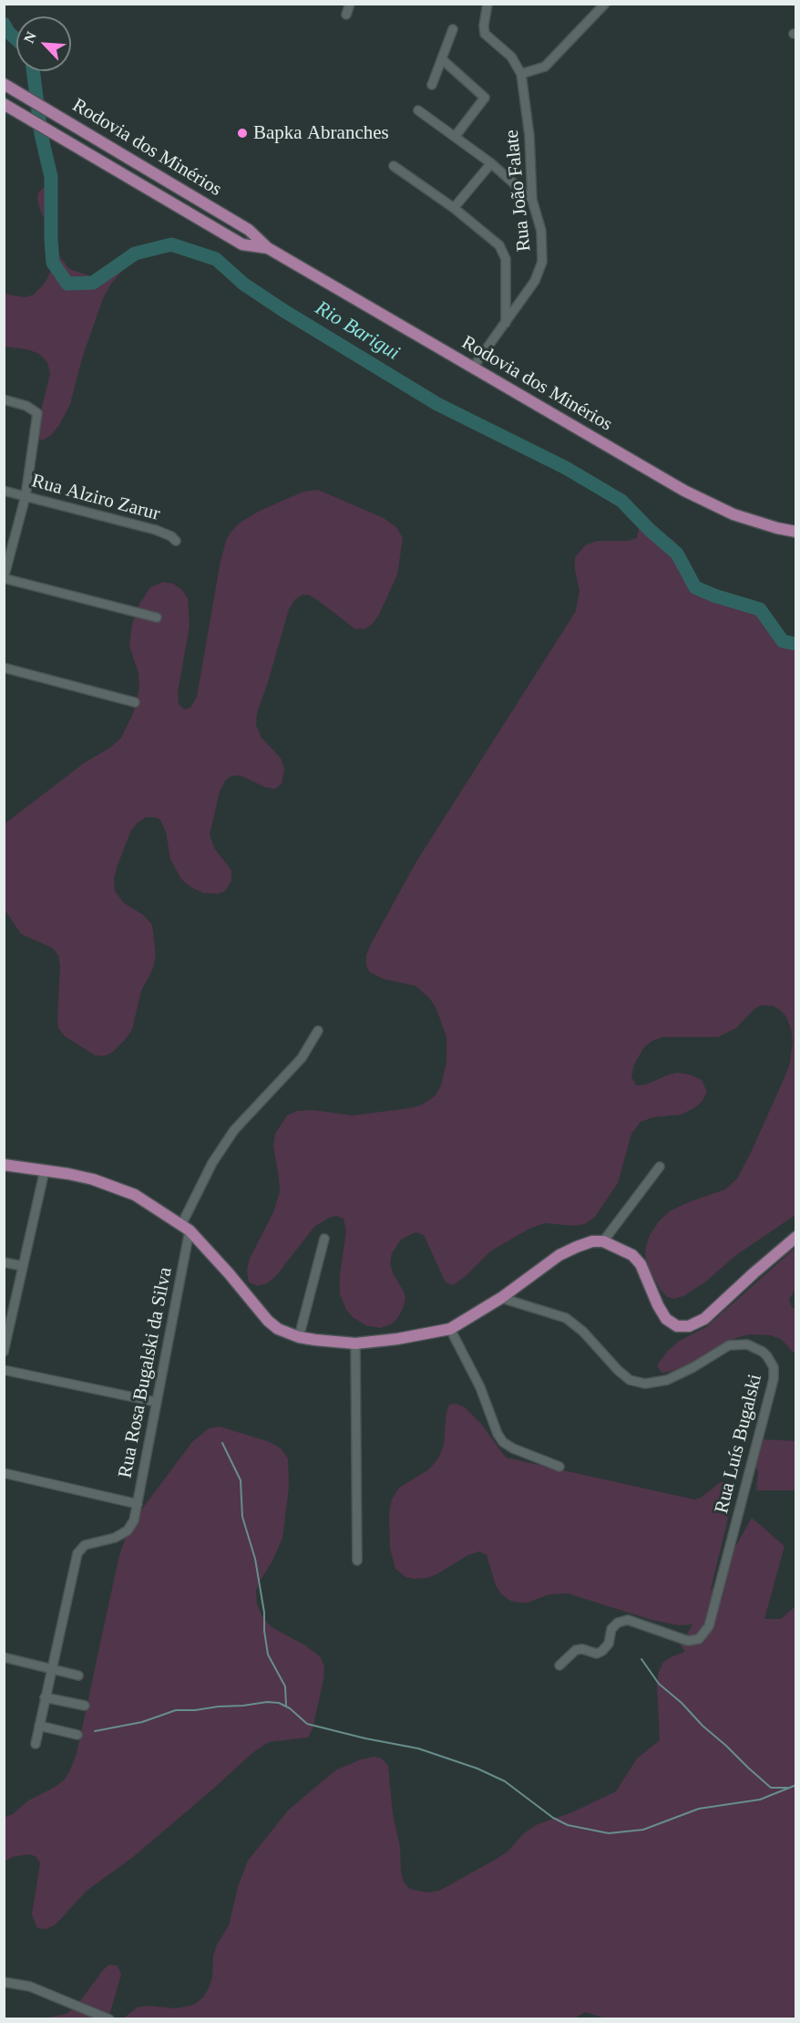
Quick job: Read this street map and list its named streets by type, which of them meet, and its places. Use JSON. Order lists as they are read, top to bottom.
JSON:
{
  "streets": {
    "main road": ["Rodovia dos Minérios"],
    "street": [
      "Rua João Falate",
      "Rua Alziro Zarur",
      "Rua Rosa Bugalski da Silva",
      "Rua Luís Bugalski"
    ]
  },
  "crossings": [
    ["Rodovia dos Minérios", "Rua João Falate"]
  ],
  "water": ["Rio Barigui"],
  "places": ["Bapka Abranches"],
  "north": "top left"
}
